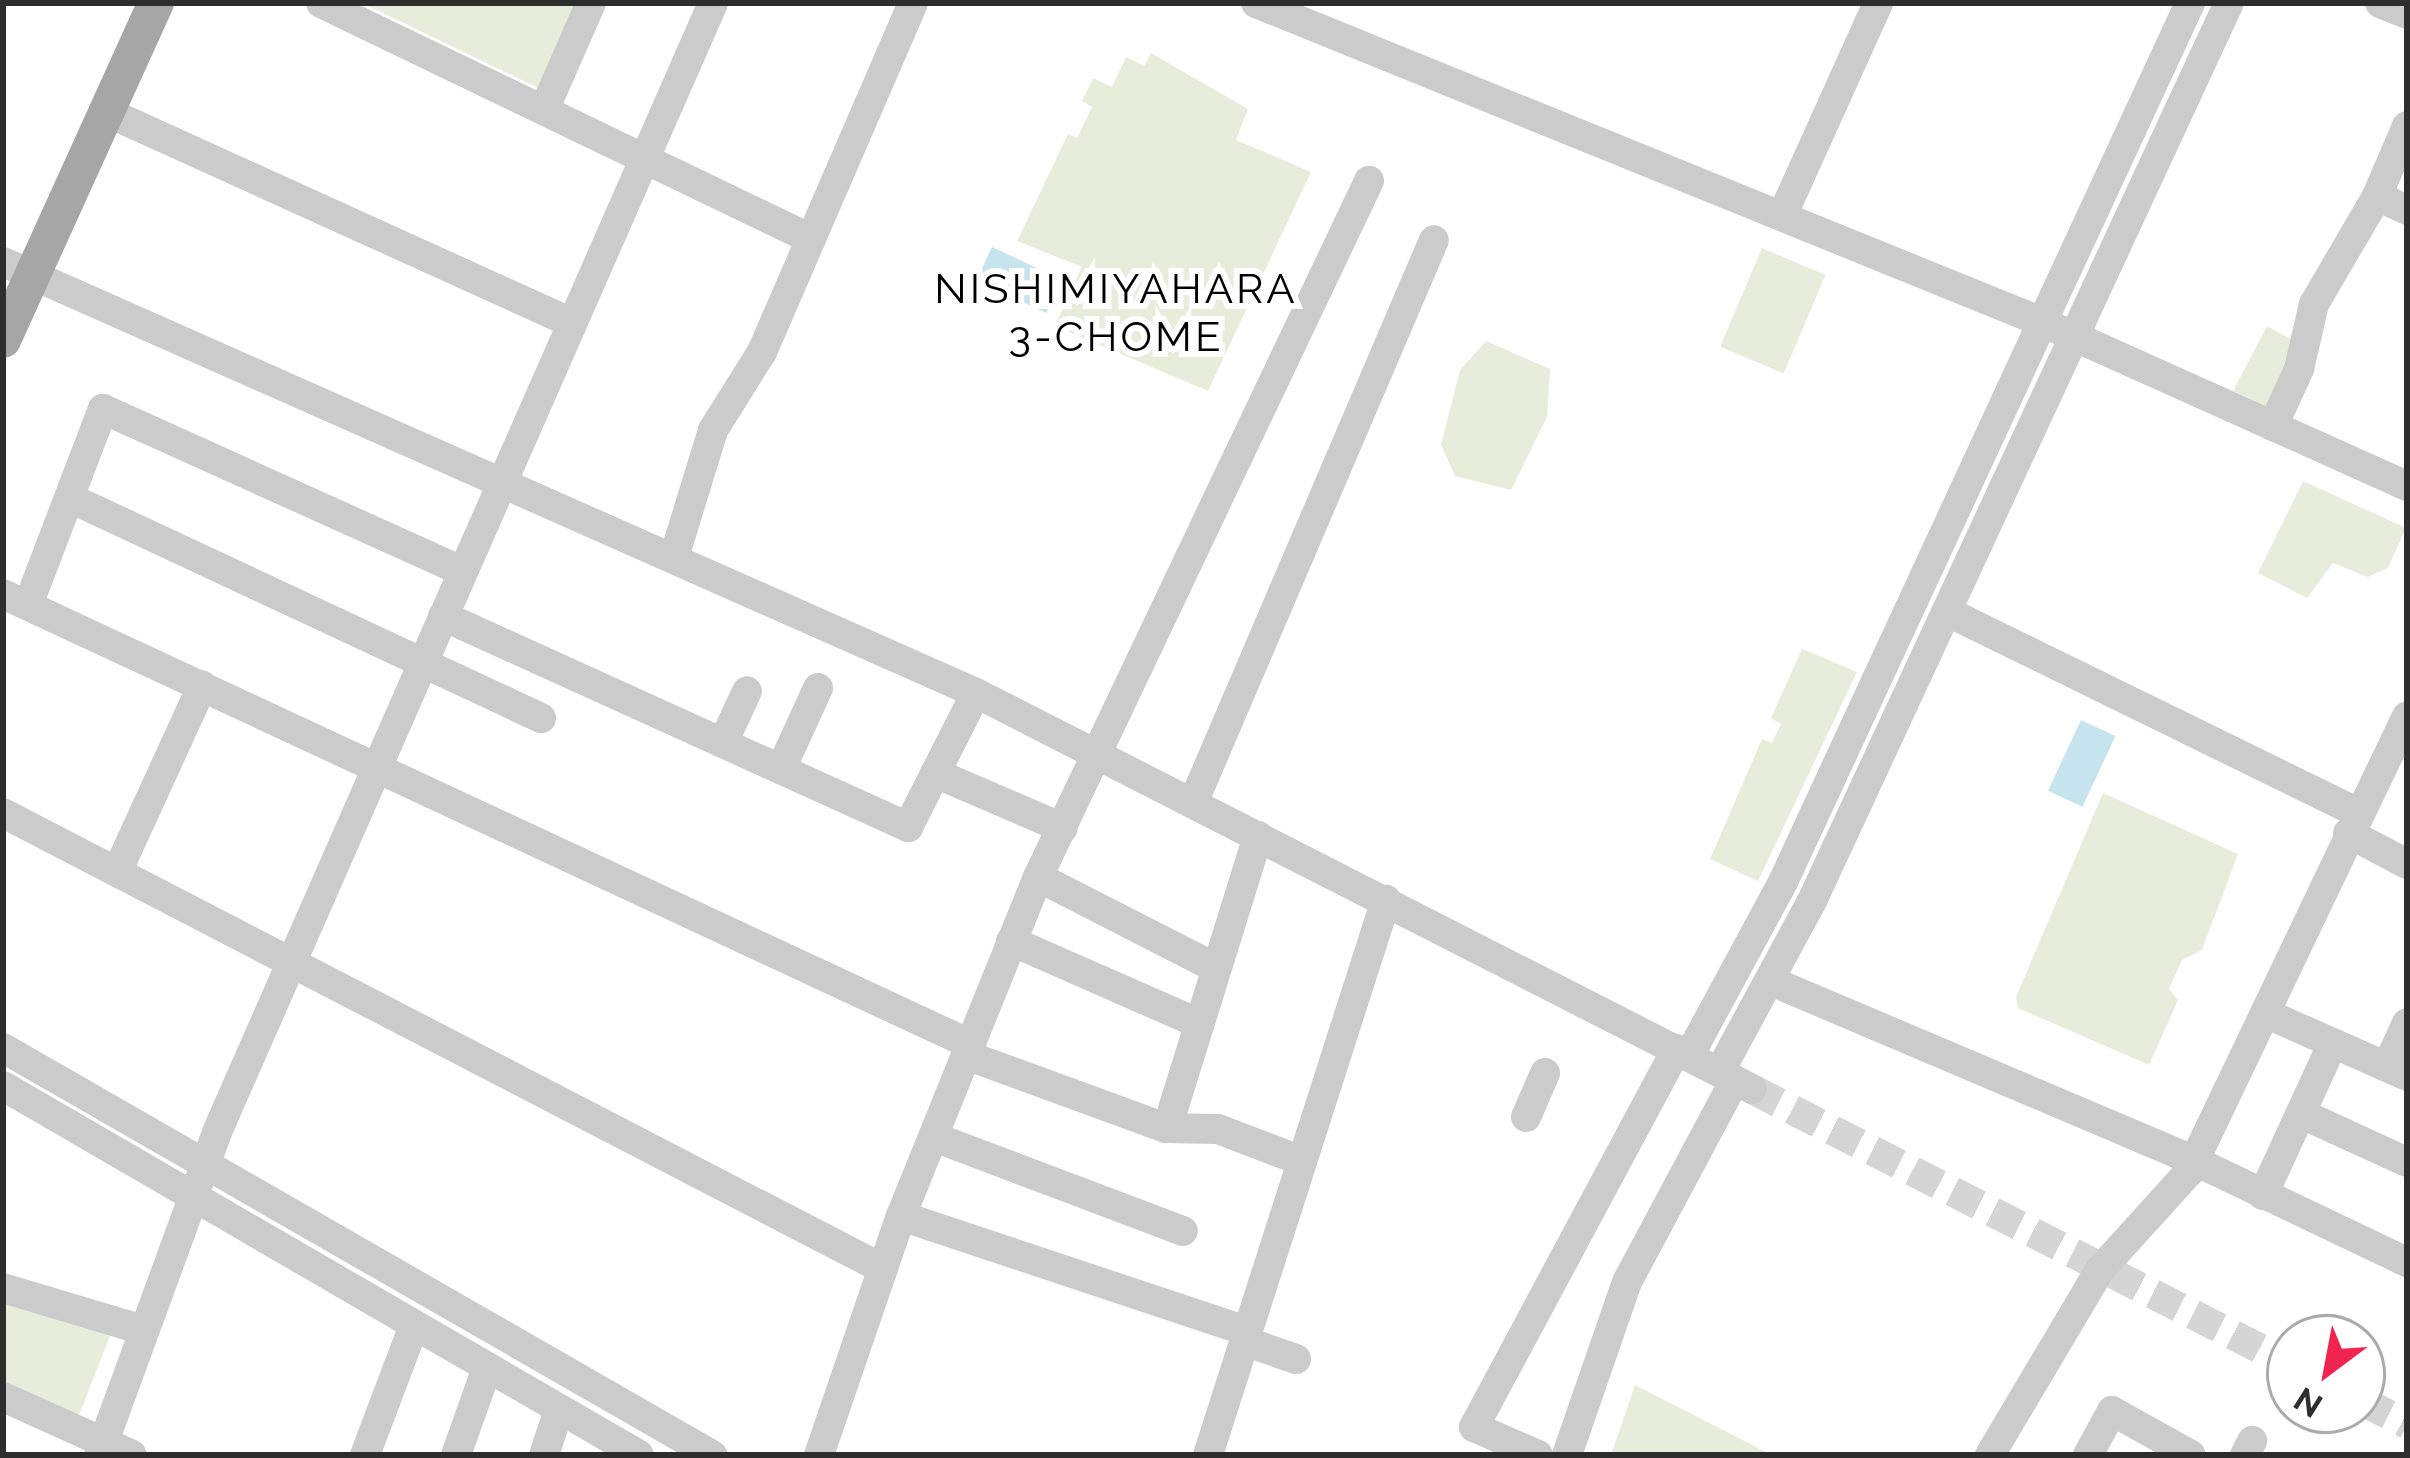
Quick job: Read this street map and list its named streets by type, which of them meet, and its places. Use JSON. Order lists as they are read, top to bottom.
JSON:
{
  "districts": ["NISHIMIYAHARA 3-CHOME"],
  "north": "bottom left"
}
